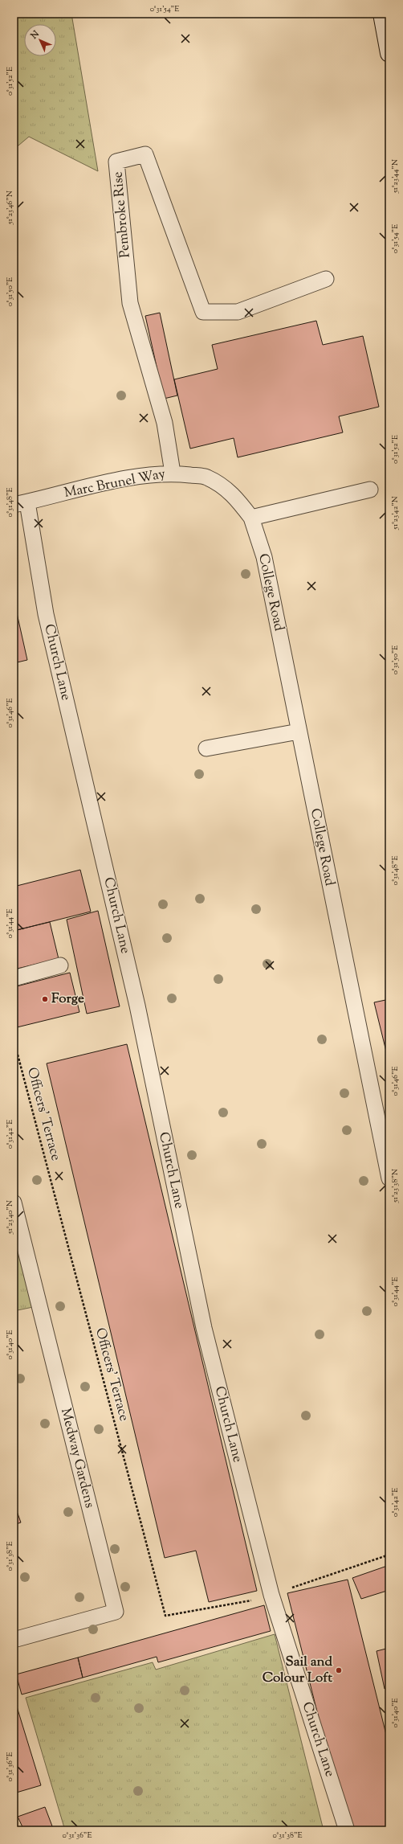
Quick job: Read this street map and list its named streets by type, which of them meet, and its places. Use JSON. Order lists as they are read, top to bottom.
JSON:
{
  "streets": {
    "lane": [
      "Pembroke Rise",
      "Marc Brunel Way",
      "College Road",
      "Church Lane",
      "Medway Gardens"
    ],
    "path": ["Officers' Terrace"]
  },
  "crossings": [
    ["Pembroke Rise", "Marc Brunel Way"],
    ["Marc Brunel Way", "College Road"],
    ["Marc Brunel Way", "Church Lane"]
  ],
  "places": ["Forge", "Sail and Colour Loft"],
  "north": "top left",
  "coordinates": [
    "0°31'54\"E",
    "0°31'52\"E",
    "51°23'44\"N",
    "51°23'46\"N",
    "0°31'50\"E",
    "0°31'48\"E",
    "51°23'42\"N",
    "0°31'46\"E",
    "0°31'44\"E",
    "0°31'42\"E",
    "51°23'38\"N",
    "51°23'40\"N",
    "0°31'40\"E",
    "0°31'38\"E",
    "0°31'36\"E"
  ]
}
